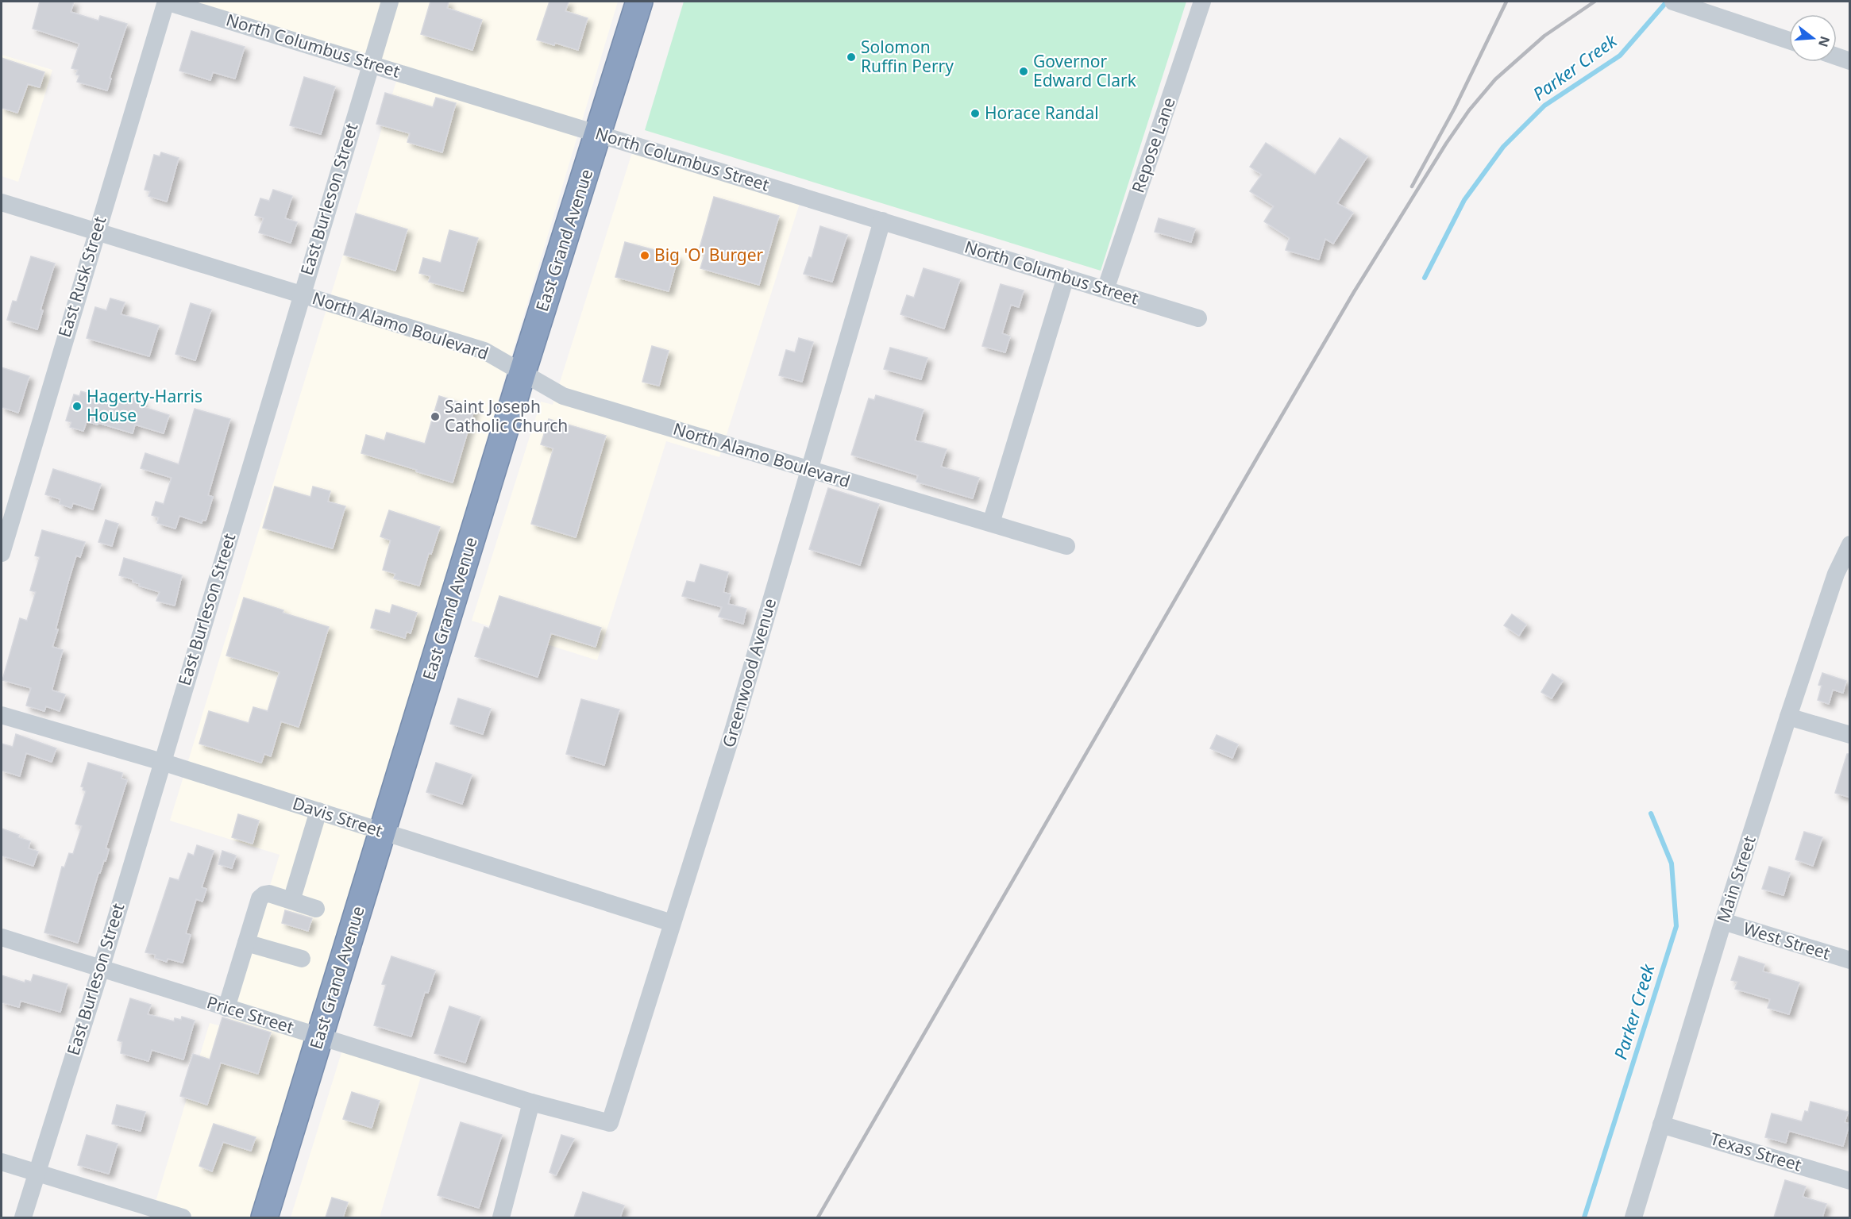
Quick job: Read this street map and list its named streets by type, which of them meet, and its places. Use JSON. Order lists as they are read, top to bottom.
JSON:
{
  "streets": {
    "highway": ["East Grand Avenue"],
    "street": [
      "North Columbus Street",
      "Repose Lane",
      "East Burleson Street",
      "East Rusk Street",
      "North Alamo Boulevard",
      "Greenwood Avenue",
      "Davis Street",
      "Main Street",
      "West Street",
      "Price Street",
      "Texas Street"
    ]
  },
  "crossings": [
    ["North Columbus Street", "Repose Lane"],
    ["North Columbus Street", "East Burleson Street"],
    ["North Columbus Street", "East Grand Avenue"],
    ["North Columbus Street", "East Rusk Street"],
    ["North Columbus Street", "Greenwood Avenue"],
    ["East Burleson Street", "North Alamo Boulevard"],
    ["East Burleson Street", "Davis Street"],
    ["East Burleson Street", "Price Street"],
    ["East Grand Avenue", "North Alamo Boulevard"],
    ["East Grand Avenue", "Davis Street"],
    ["East Grand Avenue", "Price Street"],
    ["East Rusk Street", "North Alamo Boulevard"],
    ["North Alamo Boulevard", "Greenwood Avenue"],
    ["Greenwood Avenue", "Davis Street"],
    ["Greenwood Avenue", "Price Street"],
    ["Main Street", "West Street"],
    ["Main Street", "Texas Street"]
  ],
  "water": ["Parker Creek"],
  "places": [
    "Solomon Ruffin Perry",
    "Governor Edward Clark",
    "Horace Randal",
    "Big 'O' Burger",
    "Hagerty-Harris House",
    "Saint Joseph Catholic Church"
  ],
  "north": "right"
}
